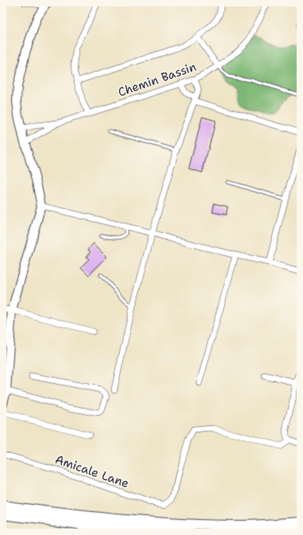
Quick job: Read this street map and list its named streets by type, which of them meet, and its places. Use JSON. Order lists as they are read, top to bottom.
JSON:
{
  "streets": {
    "street": ["Chemin Bassin", "Amicale Lane"]
  }
}
